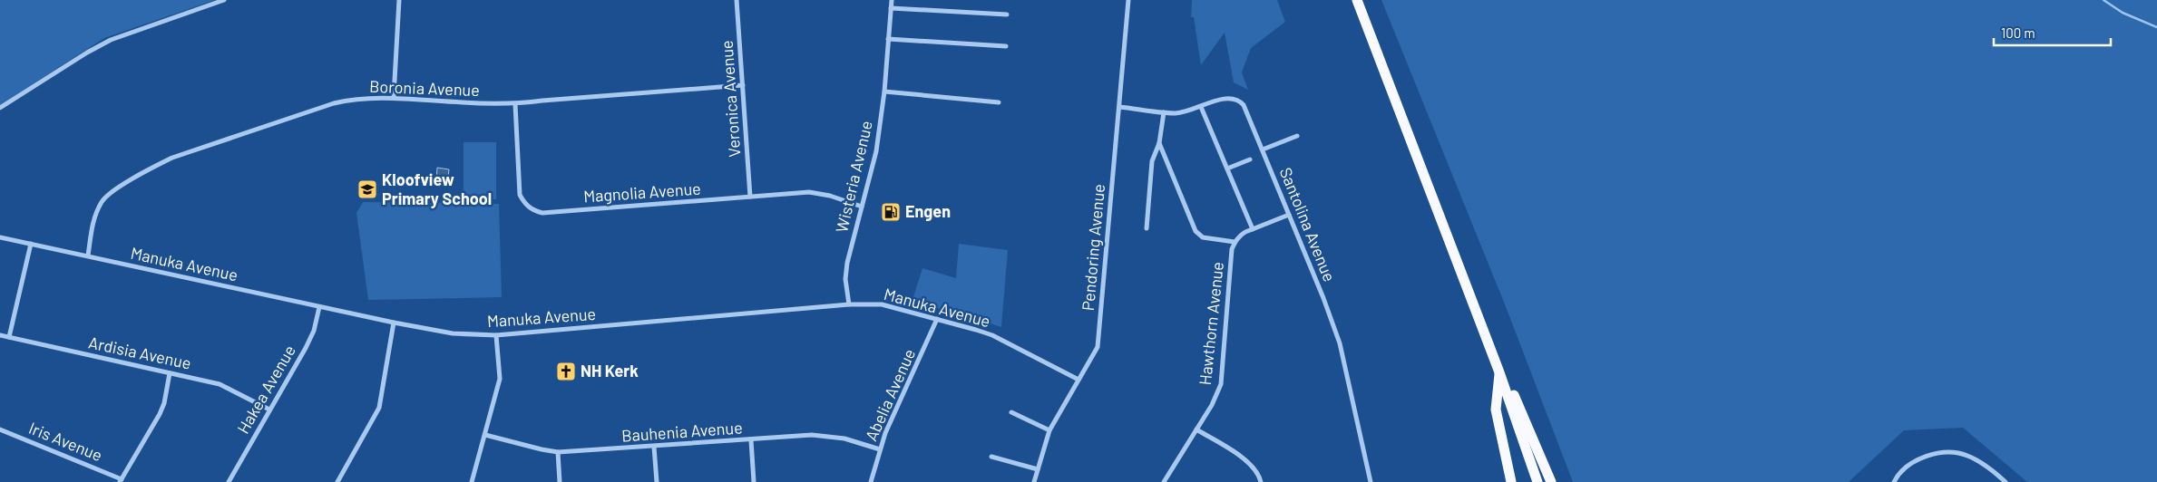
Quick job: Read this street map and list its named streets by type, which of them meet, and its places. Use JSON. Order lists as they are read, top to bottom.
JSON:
{
  "streets": {
    "street": [
      "Boronia Avenue",
      "Veronica Avenue",
      "Wisteria Avenue",
      "Magnolia Avenue",
      "Santolina Avenue",
      "Pendoring Avenue",
      "Manuka Avenue",
      "Hawthorn Avenue",
      "Ardisia Avenue",
      "Hakea Avenue",
      "Abelia Avenue",
      "Bauhenia Avenue",
      "Iris Avenue"
    ]
  },
  "crossings": [
    ["Boronia Avenue", "Veronica Avenue"],
    ["Boronia Avenue", "Magnolia Avenue"],
    ["Boronia Avenue", "Manuka Avenue"],
    ["Veronica Avenue", "Magnolia Avenue"],
    ["Wisteria Avenue", "Magnolia Avenue"],
    ["Wisteria Avenue", "Manuka Avenue"],
    ["Santolina Avenue", "Pendoring Avenue"],
    ["Santolina Avenue", "Hawthorn Avenue"],
    ["Pendoring Avenue", "Manuka Avenue"],
    ["Manuka Avenue", "Hakea Avenue"],
    ["Manuka Avenue", "Abelia Avenue"],
    ["Ardisia Avenue", "Hakea Avenue"],
    ["Abelia Avenue", "Bauhenia Avenue"]
  ],
  "places": {
    "school or university": ["Kloofview Primary School"],
    "fuel station": ["Engen"],
    "church": ["NH Kerk"]
  },
  "scale_bar": "100 m"
}
